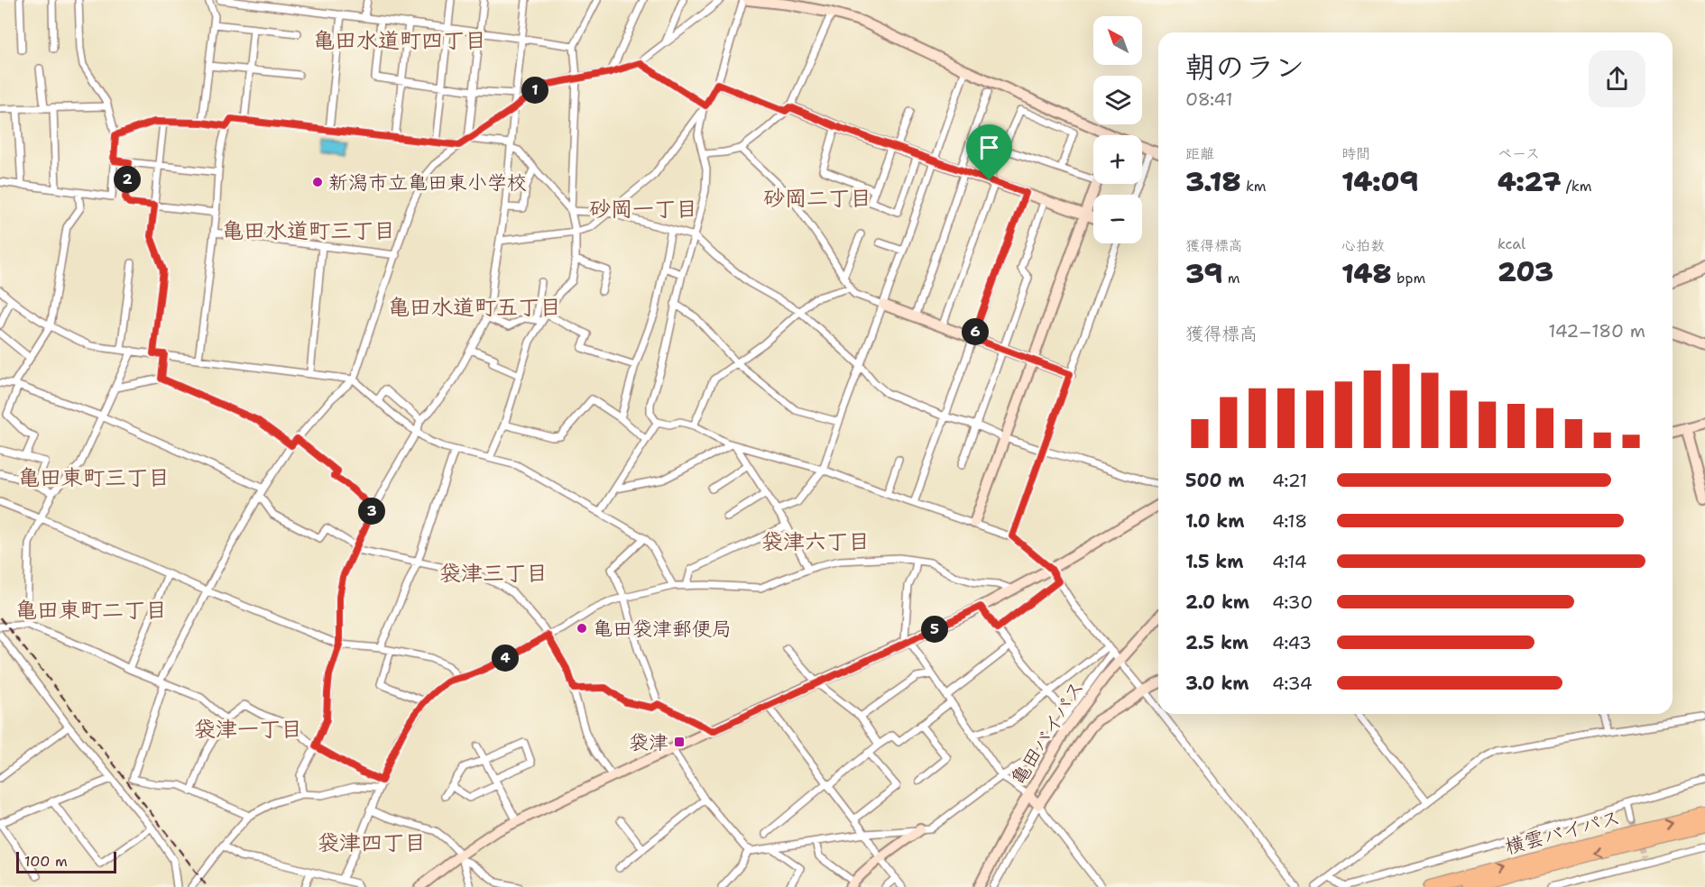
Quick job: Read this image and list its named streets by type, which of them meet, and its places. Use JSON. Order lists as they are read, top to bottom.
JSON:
{
  "streets": {
    "highway": ["横雲バイパス"],
    "street": ["亀田バイパス"]
  },
  "districts": [
    "亀田水道町四丁目",
    "砂岡二丁目",
    "砂岡一丁目",
    "亀田水道町三丁目",
    "亀田水道町五丁目",
    "亀田東町三丁目",
    "袋津六丁目",
    "袋津三丁目",
    "亀田東町二丁目",
    "袋津一丁目",
    "袋津四丁目"
  ],
  "places": {
    "other": ["新潟市立亀田東小学校", "亀田袋津郵便局"],
    "transit": ["袋津"]
  },
  "scale_bar": "100 m",
  "north": "top left",
  "page": {
    "map_buttons": ["+", "−"],
    "heading": ["朝のラン", "08:41"],
    "pins": [
      "1",
      "2",
      "6",
      "3",
      "5",
      "4"
    ],
    "stats": [
      ["距離", "3.18 km"],
      ["時間", "14:09"],
      ["ペース", "4:27 /km"],
      ["獲得標高", "39 m"],
      ["心拍数", "148 bpm"],
      ["kcal", "203"]
    ],
    "chart": ["獲得標高", "142–180 m"],
    "list": [
      {
        "name": "500 m",
        "note": "4:21"
      },
      {
        "name": "1.0 km",
        "note": "4:18"
      },
      {
        "name": "1.5 km",
        "note": "4:14"
      },
      {
        "name": "2.0 km",
        "note": "4:30"
      },
      {
        "name": "2.5 km",
        "note": "4:43"
      },
      {
        "name": "3.0 km",
        "note": "4:34"
      }
    ],
    "scale": "100 m"
  }
}
